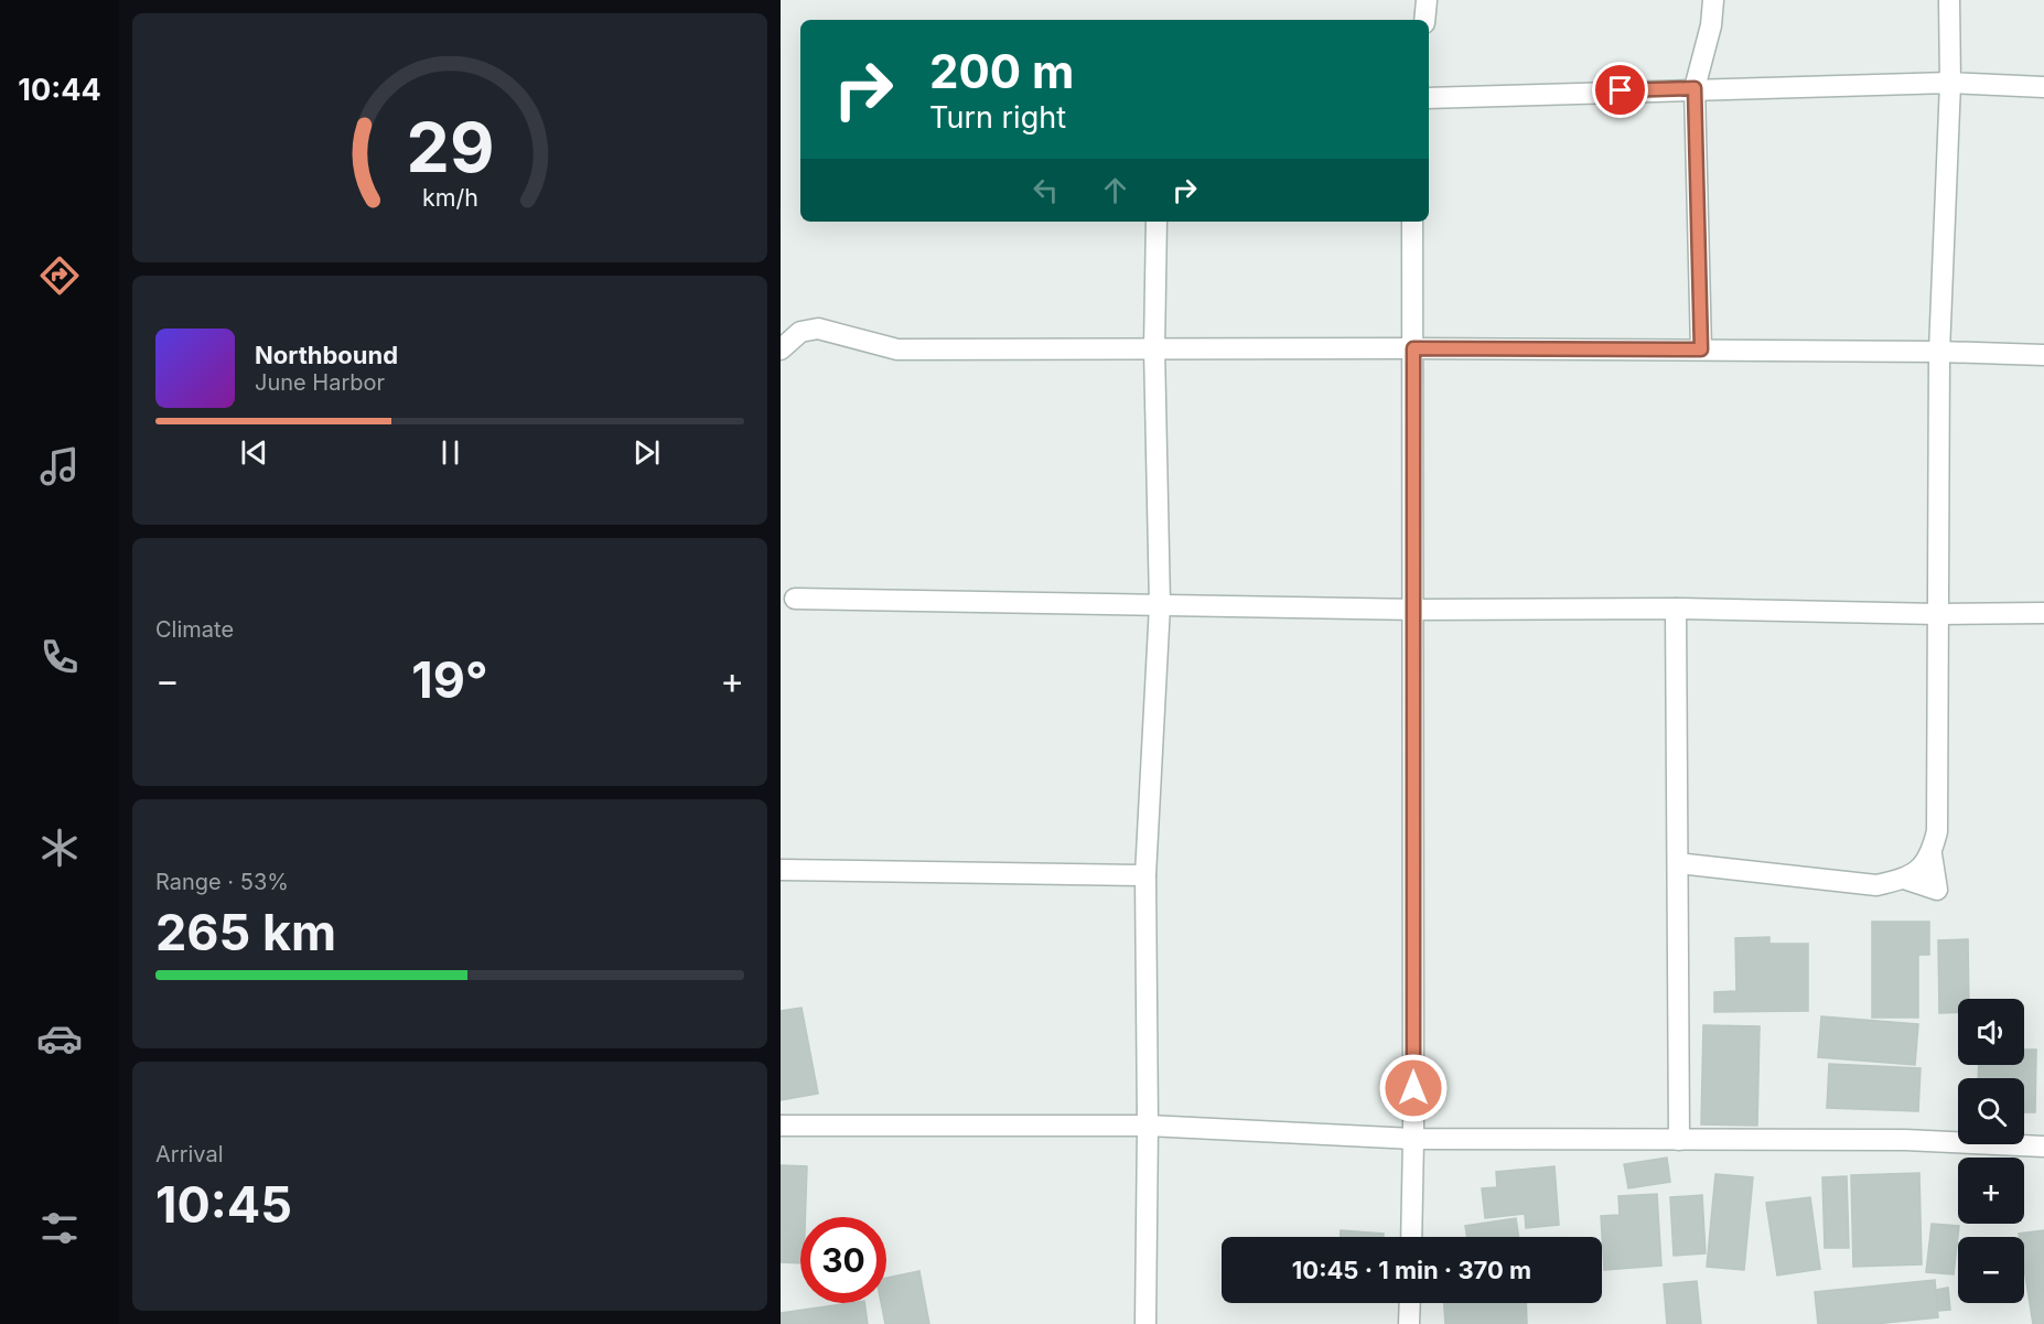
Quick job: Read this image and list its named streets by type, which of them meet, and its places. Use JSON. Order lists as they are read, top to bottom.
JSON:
{
  "page": {
    "tabs": "10:44",
    "turn": ["200 m", "Turn right"],
    "song": ["Northbound", "June Harbor"],
    "tile": [
      "Climate",
      ["Range · 53%", "265 km"],
      ["Arrival", "10:45"]
    ],
    "heat": ["−", "19°", "+"],
    "map_buttons": ["+", "−"],
    "limit": "30",
    "trip": "10:45 · 1 min · 370 m",
    "gauge": ["29", "km/h"]
  }
}
